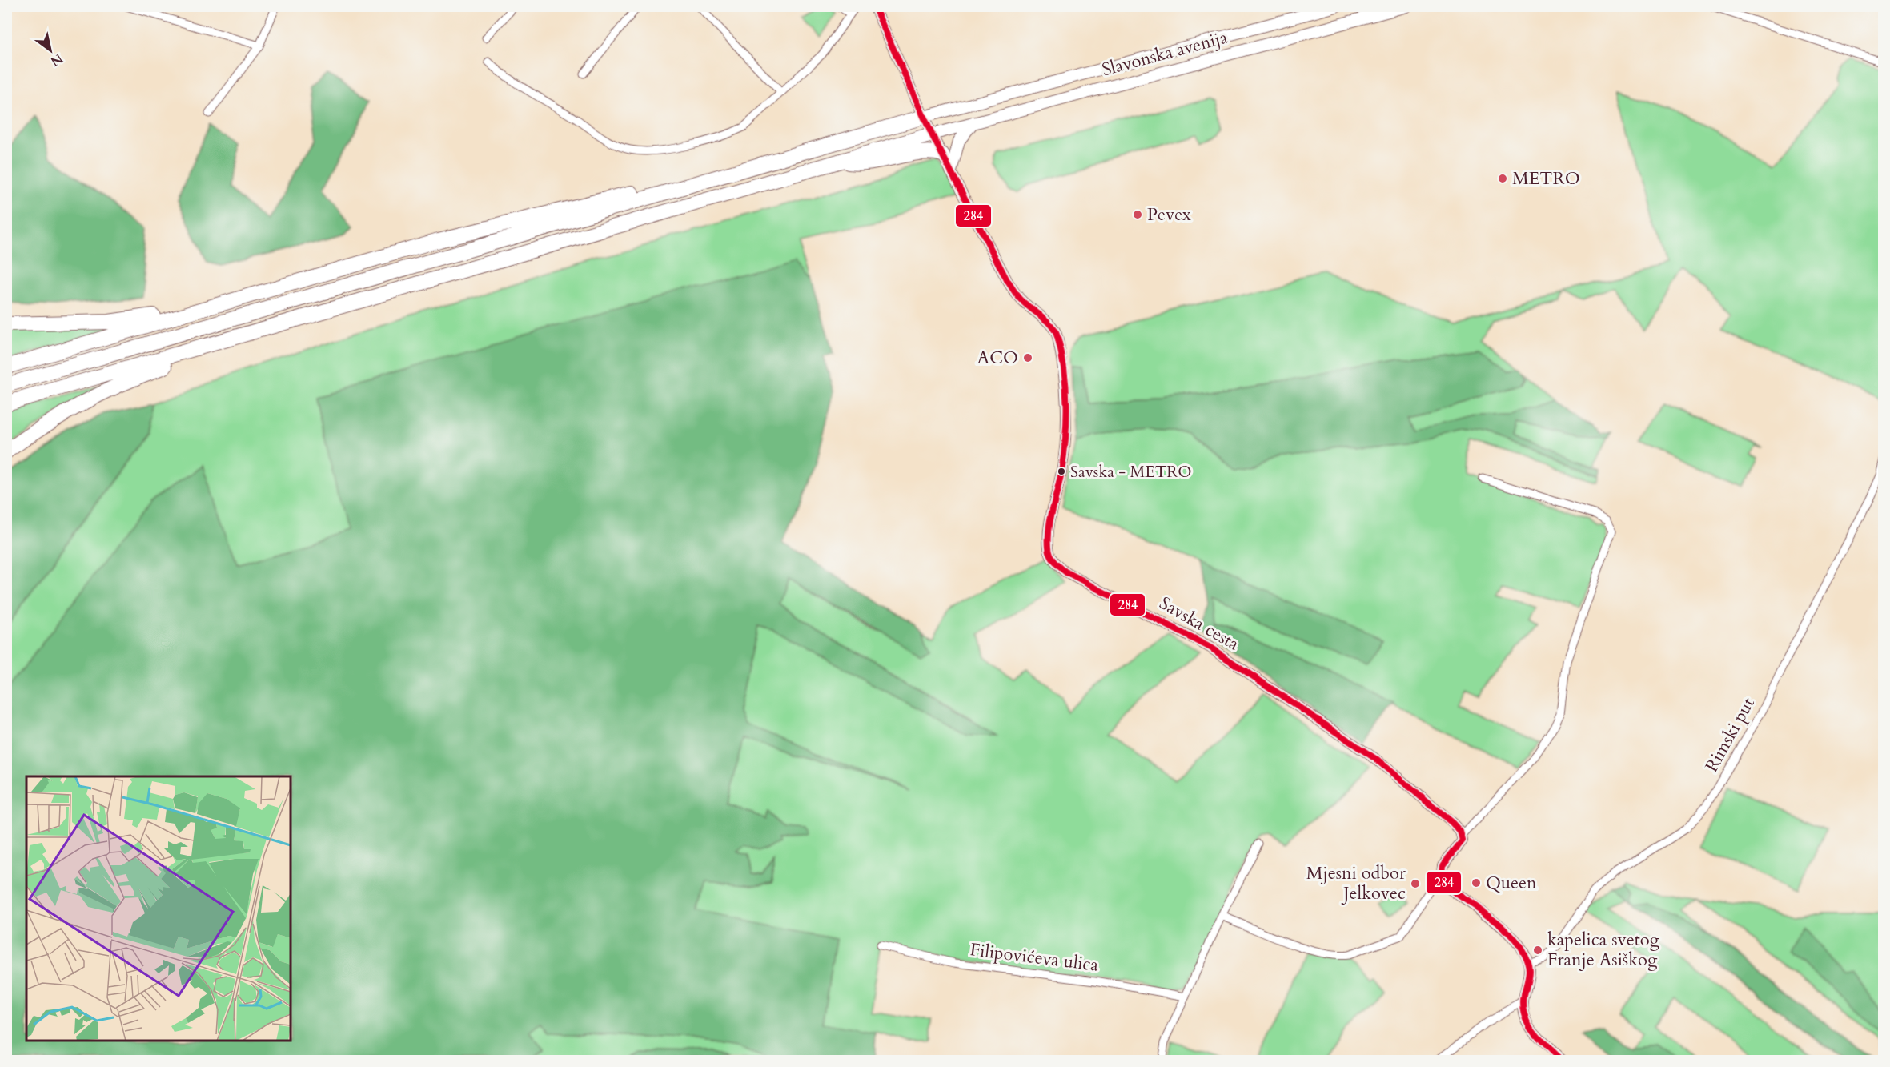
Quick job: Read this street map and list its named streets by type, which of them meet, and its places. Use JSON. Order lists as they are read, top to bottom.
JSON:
{
  "streets": {
    "main road": ["Slavonska avenija"],
    "street": ["Savska cesta", "Rimski put", "Filipovićeva ulica"]
  },
  "crossings": [
    ["Slavonska avenija", "Savska cesta"]
  ],
  "places": [
    "METRO",
    "Pevex",
    "ACO",
    "Savska - METRO",
    "Queen",
    "Mjesni odbor Jelkovec",
    "kapelica svetog Franje Asiškog"
  ],
  "lines": ["transit line 284"],
  "north": "bottom right"
}
